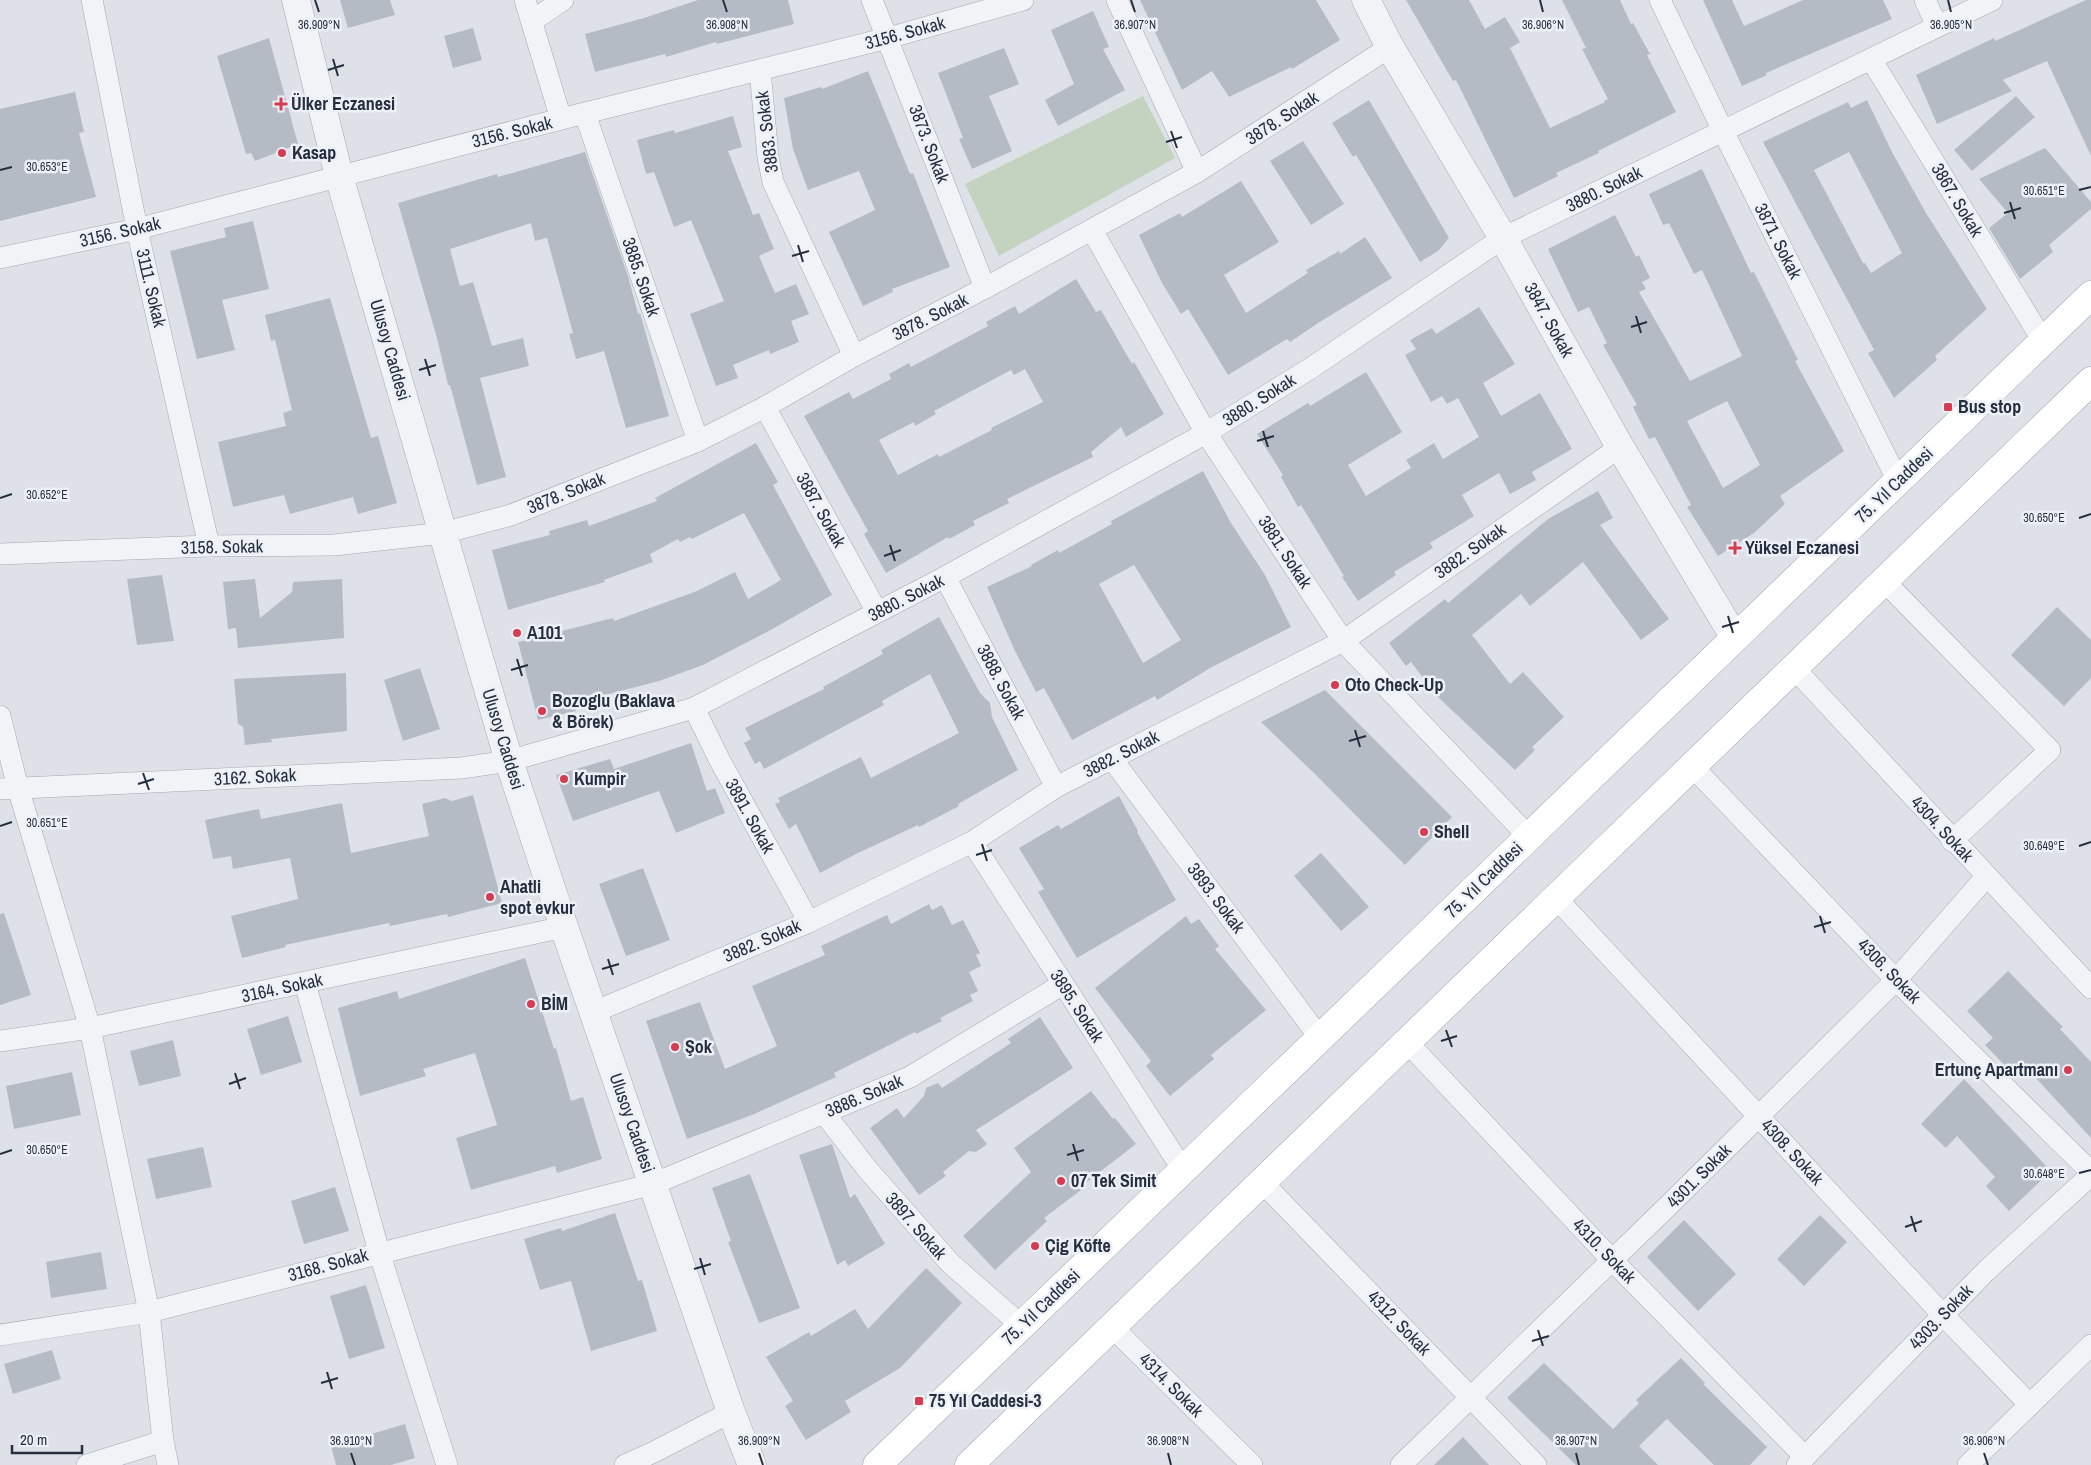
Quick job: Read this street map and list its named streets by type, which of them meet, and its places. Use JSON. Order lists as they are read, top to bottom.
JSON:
{
  "streets": {
    "main road": ["75. Yıl Caddesi"],
    "street": [
      "3156. Sokak",
      "3878. Sokak",
      "3883. Sokak",
      "3873. Sokak",
      "3880. Sokak",
      "3867. Sokak",
      "3871. Sokak",
      "3885. Sokak",
      "3111. Sokak",
      "3847. Sokak",
      "Ulusoy Caddesi",
      "3887. Sokak",
      "3158. Sokak",
      "3882. Sokak",
      "3881. Sokak",
      "3888. Sokak",
      "3162. Sokak",
      "3891. Sokak",
      "4304. Sokak",
      "3893. Sokak",
      "4306. Sokak",
      "3164. Sokak",
      "3895. Sokak",
      "3886. Sokak",
      "4308. Sokak",
      "4301. Sokak",
      "3897. Sokak",
      "4310. Sokak",
      "3168. Sokak",
      "4303. Sokak",
      "4312. Sokak",
      "4314. Sokak"
    ]
  },
  "crossings": [
    ["3156. Sokak", "3883. Sokak"],
    ["3156. Sokak", "3873. Sokak"],
    ["3156. Sokak", "3885. Sokak"],
    ["3156. Sokak", "3111. Sokak"],
    ["3156. Sokak", "Ulusoy Caddesi"],
    ["3878. Sokak", "3883. Sokak"],
    ["3878. Sokak", "3873. Sokak"],
    ["3878. Sokak", "3885. Sokak"],
    ["3878. Sokak", "3847. Sokak"],
    ["3878. Sokak", "Ulusoy Caddesi"],
    ["3878. Sokak", "3887. Sokak"],
    ["3878. Sokak", "3158. Sokak"],
    ["3878. Sokak", "3881. Sokak"],
    ["3880. Sokak", "3867. Sokak"],
    ["3880. Sokak", "3871. Sokak"],
    ["3880. Sokak", "3847. Sokak"],
    ["3880. Sokak", "Ulusoy Caddesi"],
    ["3880. Sokak", "3887. Sokak"],
    ["3880. Sokak", "3881. Sokak"],
    ["3880. Sokak", "3888. Sokak"],
    ["3880. Sokak", "3162. Sokak"],
    ["3880. Sokak", "3891. Sokak"],
    ["3867. Sokak", "75. Yıl Caddesi"],
    ["3871. Sokak", "75. Yıl Caddesi"],
    ["3111. Sokak", "3158. Sokak"],
    ["3847. Sokak", "75. Yıl Caddesi"],
    ["3847. Sokak", "3882. Sokak"],
    ["Ulusoy Caddesi", "3158. Sokak"],
    ["Ulusoy Caddesi", "3882. Sokak"],
    ["Ulusoy Caddesi", "3162. Sokak"],
    ["Ulusoy Caddesi", "3164. Sokak"],
    ["Ulusoy Caddesi", "3886. Sokak"],
    ["Ulusoy Caddesi", "3168. Sokak"],
    ["75. Yıl Caddesi", "3881. Sokak"],
    ["75. Yıl Caddesi", "3893. Sokak"],
    ["75. Yıl Caddesi", "3895. Sokak"],
    ["75. Yıl Caddesi", "3897. Sokak"],
    ["3882. Sokak", "3881. Sokak"],
    ["3882. Sokak", "3888. Sokak"],
    ["3882. Sokak", "3891. Sokak"],
    ["3882. Sokak", "3893. Sokak"],
    ["3882. Sokak", "3895. Sokak"],
    ["4304. Sokak", "4301. Sokak"],
    ["4306. Sokak", "4301. Sokak"],
    ["4306. Sokak", "4303. Sokak"],
    ["3895. Sokak", "3886. Sokak"],
    ["3886. Sokak", "3897. Sokak"],
    ["3886. Sokak", "3168. Sokak"],
    ["4308. Sokak", "4301. Sokak"],
    ["4308. Sokak", "4303. Sokak"],
    ["4301. Sokak", "4310. Sokak"],
    ["4301. Sokak", "4312. Sokak"],
    ["4310. Sokak", "4303. Sokak"]
  ],
  "places": {
    "health": ["Ülker Eczanesi", "Yüksel Eczanesi"],
    "other": [
      "Kasap",
      "A101",
      "Oto Check-Up",
      "Bozoglu (Baklava & Börek)",
      "Kumpir",
      "Shell",
      "Ahatli spot evkur",
      "BİM",
      "Şok",
      "Ertunç Apartmanı",
      "07 Tek Simit",
      "Çig Köfte"
    ],
    "transit": ["Bus stop", "75 Yıl Caddesi-3"]
  },
  "scale_bar": "20 m",
  "coordinates": [
    "36.909°N",
    "36.908°N",
    "36.907°N",
    "36.906°N",
    "36.905°N",
    "30.653°E",
    "30.651°E",
    "30.652°E",
    "30.650°E",
    "30.649°E",
    "30.648°E",
    "36.910°N"
  ]
}
